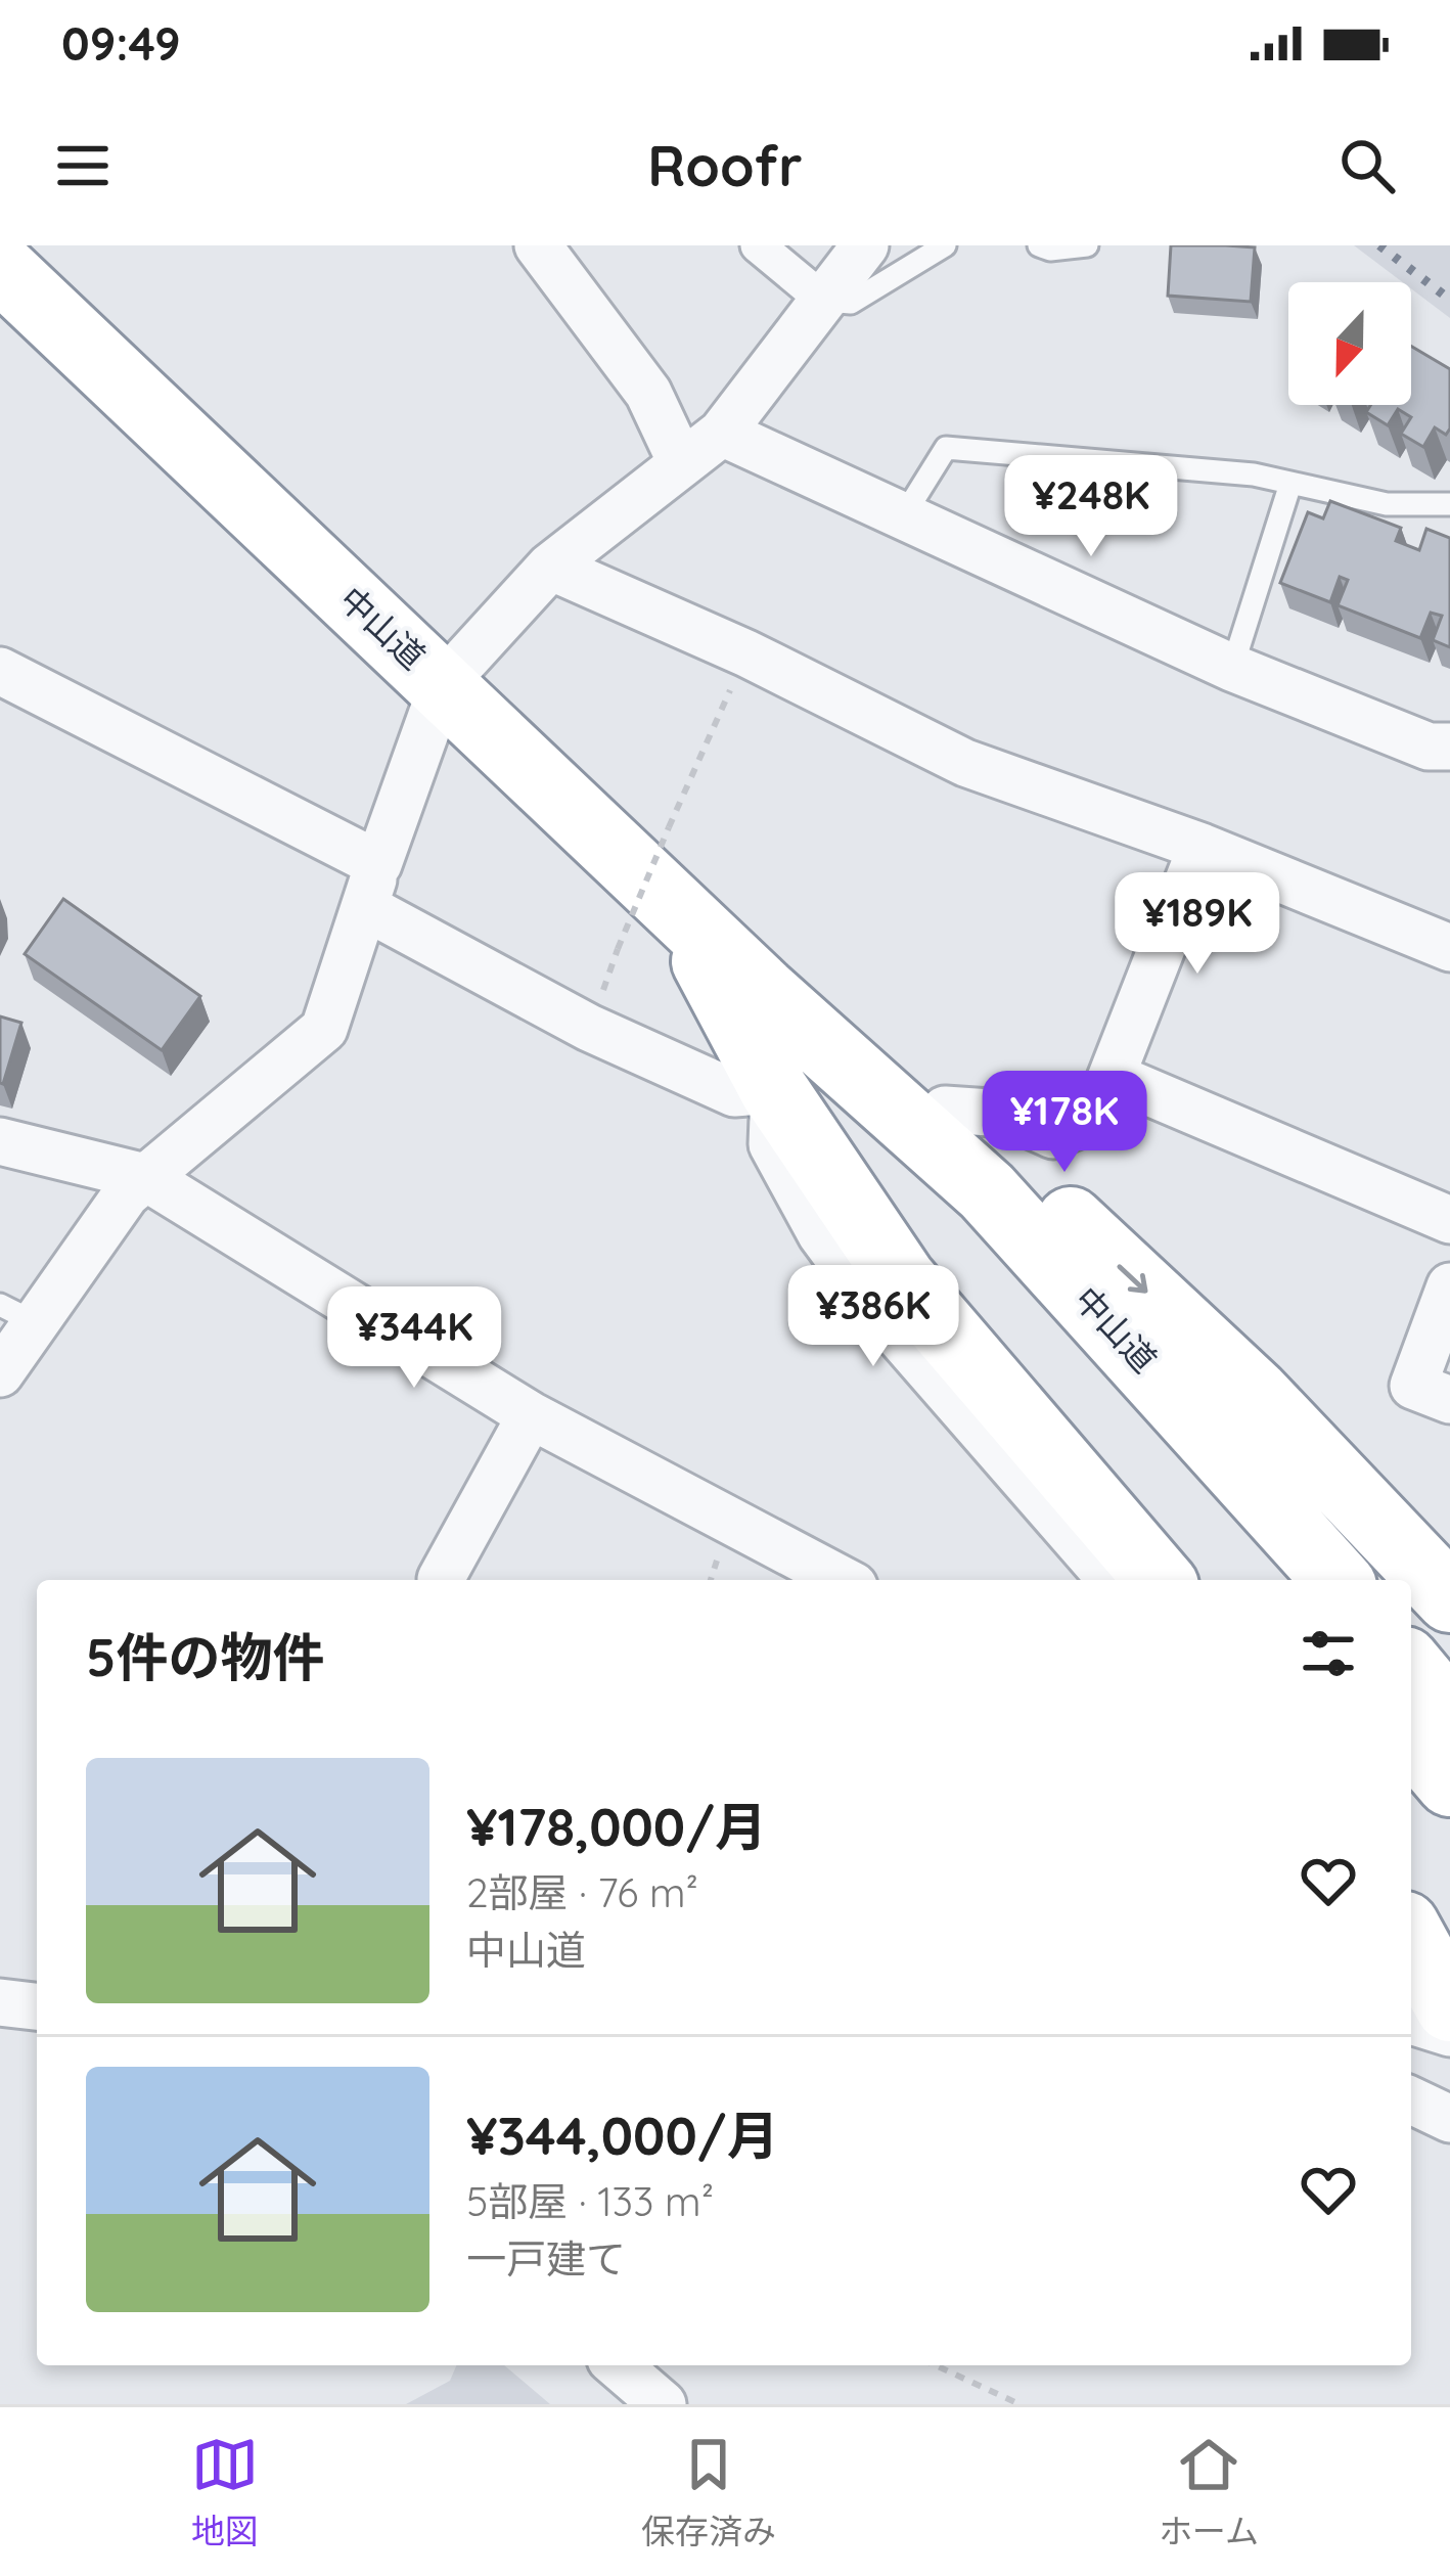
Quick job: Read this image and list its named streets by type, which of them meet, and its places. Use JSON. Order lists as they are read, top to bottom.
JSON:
{
  "streets": {
    "highway": ["中山道"]
  },
  "north": "bottom",
  "page": {
    "status": "09:49",
    "header": "Roofr",
    "price": [
      "¥248K",
      "¥189K",
      "¥178K",
      "¥386K",
      "¥344K"
    ],
    "heading": "5件の物件",
    "list": [
      {
        "name": "¥178,000/月",
        "note": "2部屋 · 76 m² · 中山道"
      },
      {
        "name": "¥344,000/月",
        "note": "5部屋 · 133 m² · 一戸建て"
      }
    ],
    "tabs": ["地図", "保存済み", "ホーム"]
  }
}
